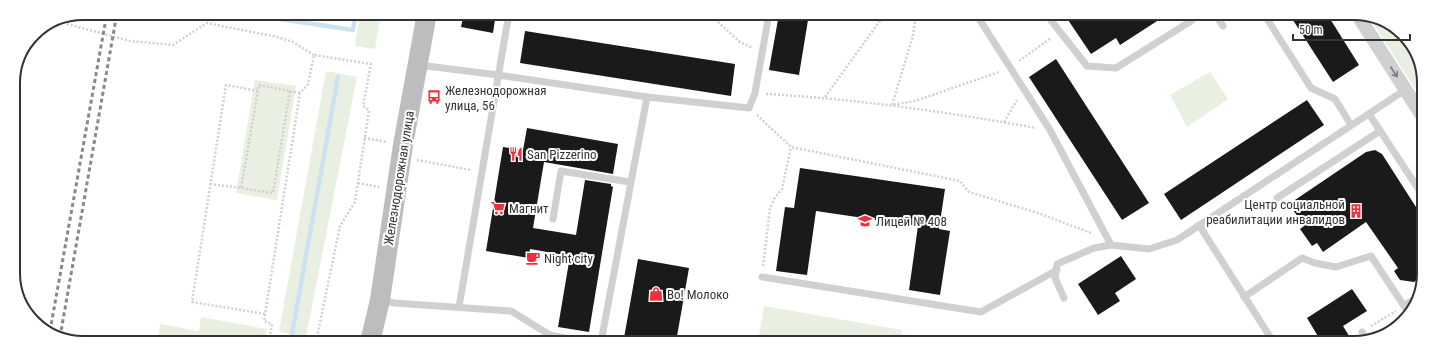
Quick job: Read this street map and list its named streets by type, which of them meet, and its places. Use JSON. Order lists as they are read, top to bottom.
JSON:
{
  "streets": {
    "street": ["Железнодорожная улица"]
  },
  "places": {
    "bus stop": ["Железнодорожная улица, 56"],
    "restaurant": ["San Pizzerino"],
    "supermarket": ["Магнит"],
    "building": ["Центр социальной реабилитации инвалидов"],
    "school or university": ["Лицей № 408"],
    "cafe": ["Night city"],
    "shop": ["Во! Молоко"]
  },
  "scale_bar": "50 m"
}
